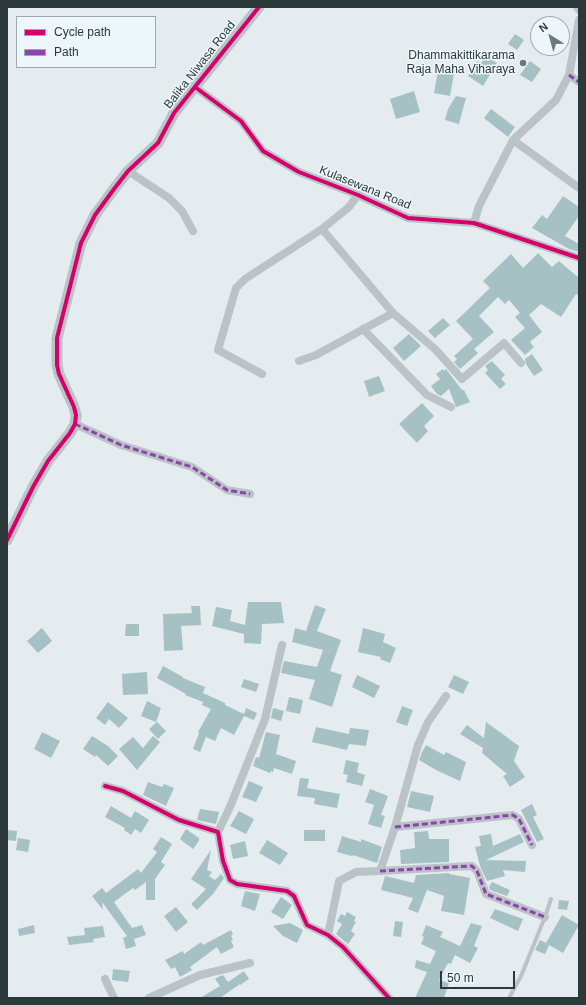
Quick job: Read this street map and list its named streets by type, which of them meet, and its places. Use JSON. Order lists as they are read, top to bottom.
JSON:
{
  "streets": {
    "street": ["Balika Niwasa Road", "Kulasewana Road"]
  },
  "crossings": [
    ["Balika Niwasa Road", "Kulasewana Road"]
  ],
  "places": ["Dhammakittikarama Raja Maha Viharaya"],
  "legend": ["Cycle path", "Path"],
  "scale_bar": "50 m",
  "north": "top left"
}
